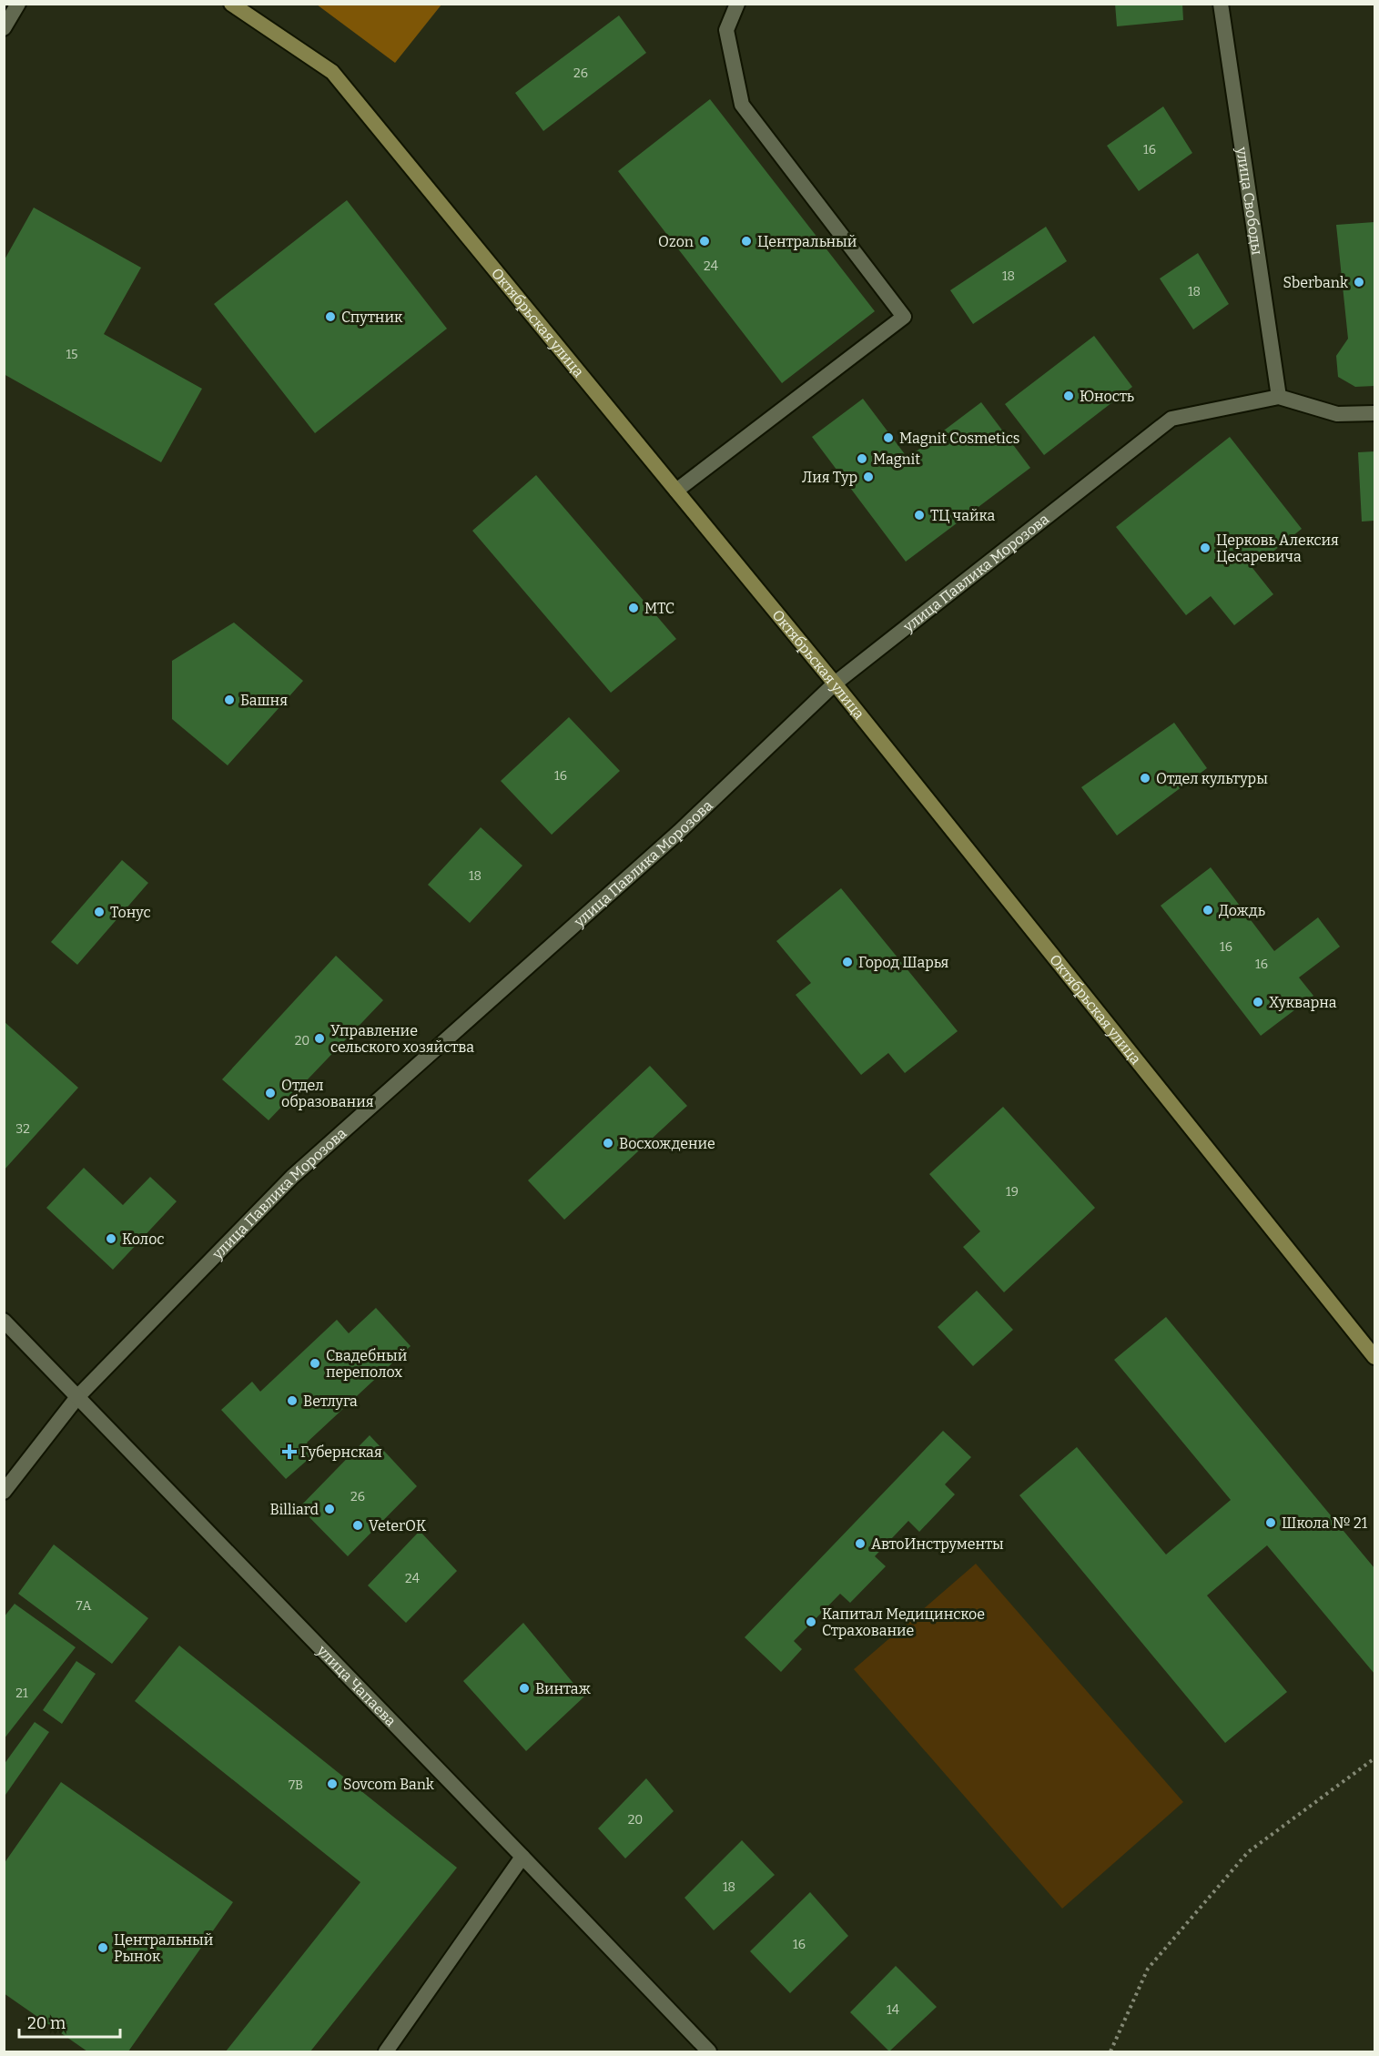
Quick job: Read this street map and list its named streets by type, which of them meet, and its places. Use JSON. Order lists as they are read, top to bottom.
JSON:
{
  "streets": {
    "main road": ["Октябрьская улица"],
    "street": ["улица Свободы", "улица Павлика Морозова", "улица Чапаева"]
  },
  "crossings": [
    ["улица Свободы", "улица Павлика Морозова"],
    ["Октябрьская улица", "улица Павлика Морозова"],
    ["улица Павлика Морозова", "улица Чапаева"]
  ],
  "places": {
    "other": [
      "Ozon",
      "Центральный",
      "Sberbank",
      "Спутник",
      "Юность",
      "Magnit Cosmetics",
      "Magnit",
      "Лия Тур",
      "ТЦ чайка",
      "Церковь Алексия Цесаревича",
      "МТС",
      "Башня",
      "Отдел культуры",
      "Дождь",
      "Тонус",
      "Город Шарья",
      "Хукварна",
      "Управление сельского хозяйства",
      "Отдел образования",
      "Восхождение",
      "Колос",
      "Свадебный переполох",
      "Ветлуга",
      "Billiard",
      "Школа № 21",
      "VeterOK",
      "АвтоИнструменты",
      "Капитал Медицинское Страхование",
      "Винтаж",
      "Sovcom Bank",
      "Центральный Рынок"
    ],
    "health": ["Губернская"]
  },
  "house_numbers": [
    "26",
    "16",
    "24",
    "18",
    "18",
    "15",
    "16",
    "18",
    "16",
    "16",
    "20",
    "32",
    "19",
    "26",
    "24",
    "7А",
    "21",
    "7В",
    "20",
    "18",
    "16",
    "14"
  ],
  "scale_bar": "20 m"
}
